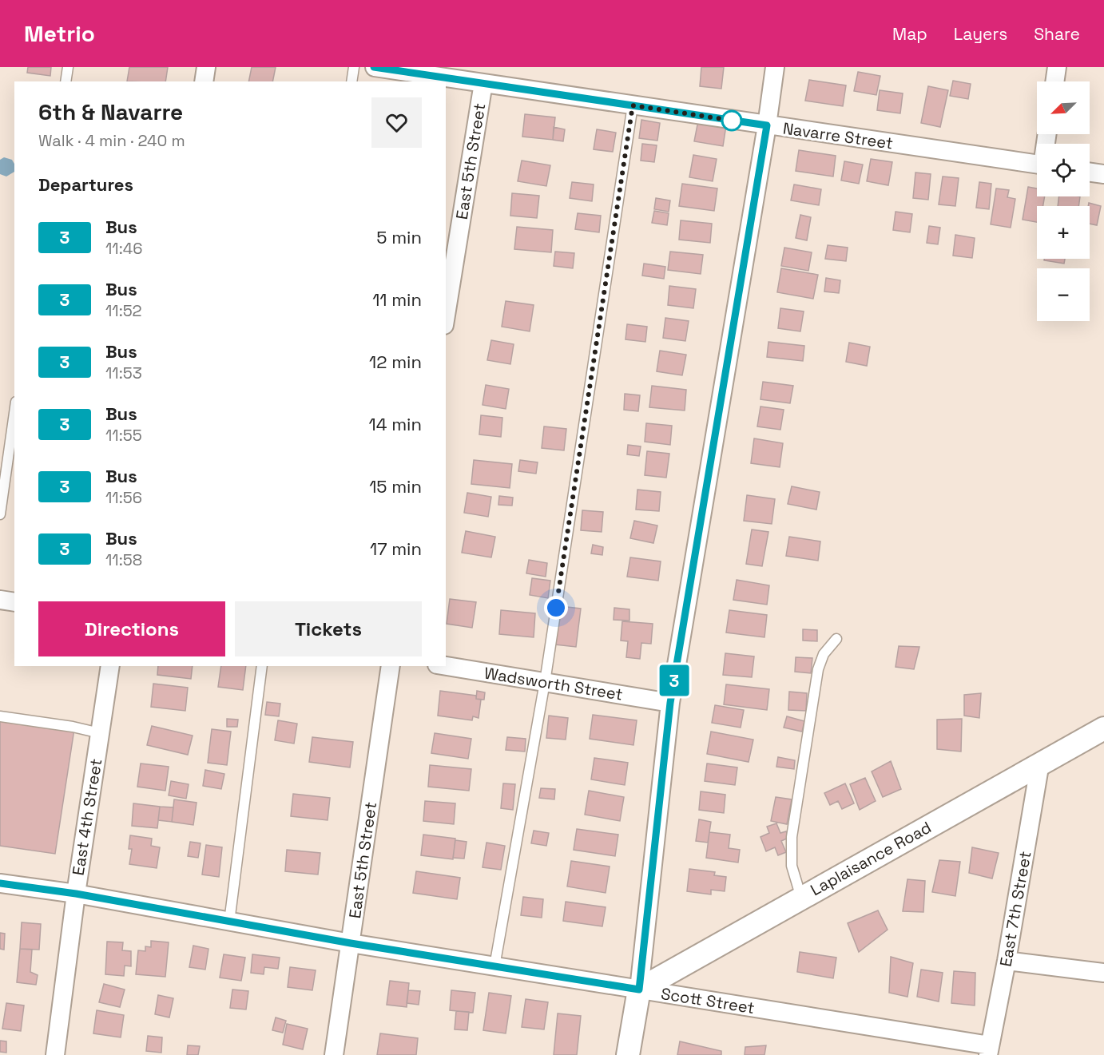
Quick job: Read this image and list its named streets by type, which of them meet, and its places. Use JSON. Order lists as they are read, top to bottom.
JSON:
{
  "streets": {
    "street": [
      "Navarre Street",
      "East 5th Street",
      "Wadsworth Street",
      "East 4th Street",
      "Laplaisance Road",
      "East 7th Street",
      "Scott Street"
    ]
  },
  "crossings": [
    ["Navarre Street", "East 5th Street"],
    ["East 5th Street", "Scott Street"],
    ["East 4th Street", "Scott Street"],
    ["Laplaisance Road", "East 7th Street"],
    ["Laplaisance Road", "Scott Street"],
    ["East 7th Street", "Scott Street"]
  ],
  "lines": ["bus line 3"],
  "north": "bottom left",
  "page": {
    "header": "Metrio",
    "nav": ["Map", "Layers", "Share"],
    "on_map": "3",
    "map_buttons": ["+", "−"],
    "heading": [
      ["6th & Navarre", "Walk · 4 min · 240 m"],
      "Departures"
    ],
    "list": [
      {
        "mark": "3",
        "name": "Bus",
        "note": "11:46",
        "value": "5 min"
      },
      {
        "mark": "3",
        "name": "Bus",
        "note": "11:52",
        "value": "11 min"
      },
      {
        "mark": "3",
        "name": "Bus",
        "note": "11:53",
        "value": "12 min"
      },
      {
        "mark": "3",
        "name": "Bus",
        "note": "11:55",
        "value": "14 min"
      },
      {
        "mark": "3",
        "name": "Bus",
        "note": "11:56",
        "value": "15 min"
      },
      {
        "mark": "3",
        "name": "Bus",
        "note": "11:58",
        "value": "17 min"
      }
    ],
    "buttons": ["Directions", "Tickets"]
  }
}
